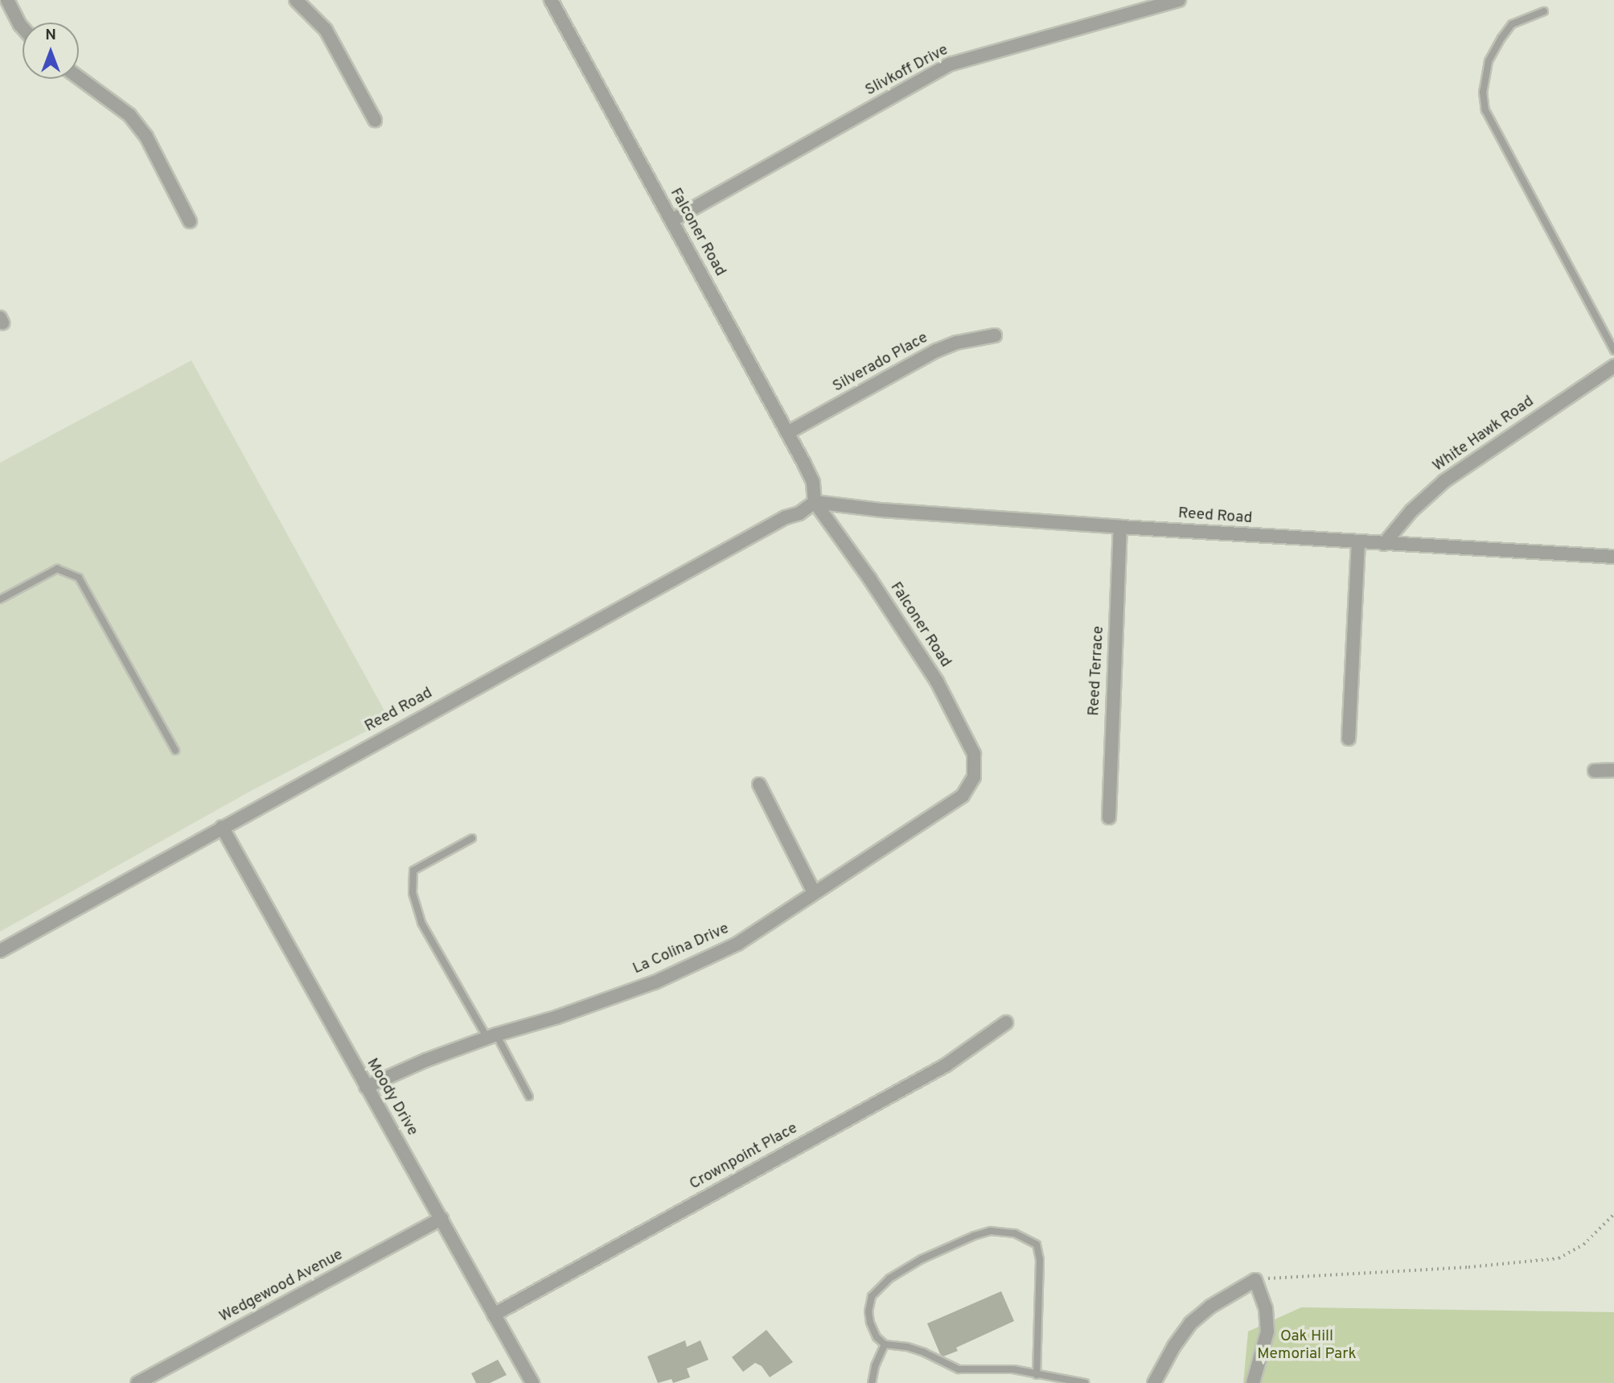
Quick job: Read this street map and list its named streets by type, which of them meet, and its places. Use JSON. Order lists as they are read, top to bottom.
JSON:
{
  "streets": {
    "street": [
      "Slivkoff Drive",
      "Falconer Road",
      "Silverado Place",
      "White Hawk Road",
      "Reed Road",
      "Reed Terrace",
      "La Colina Drive",
      "Moody Drive",
      "Crownpoint Place",
      "Wedgewood Avenue"
    ]
  },
  "crossings": [
    ["Slivkoff Drive", "Falconer Road"],
    ["Falconer Road", "Silverado Place"],
    ["Falconer Road", "Reed Road"],
    ["Falconer Road", "La Colina Drive"],
    ["White Hawk Road", "Reed Road"],
    ["Reed Road", "Reed Terrace"],
    ["Reed Road", "Moody Drive"],
    ["La Colina Drive", "Moody Drive"],
    ["Moody Drive", "Crownpoint Place"],
    ["Moody Drive", "Wedgewood Avenue"]
  ],
  "parks": ["Oak Hill Memorial Park"],
  "north": "top"
}
